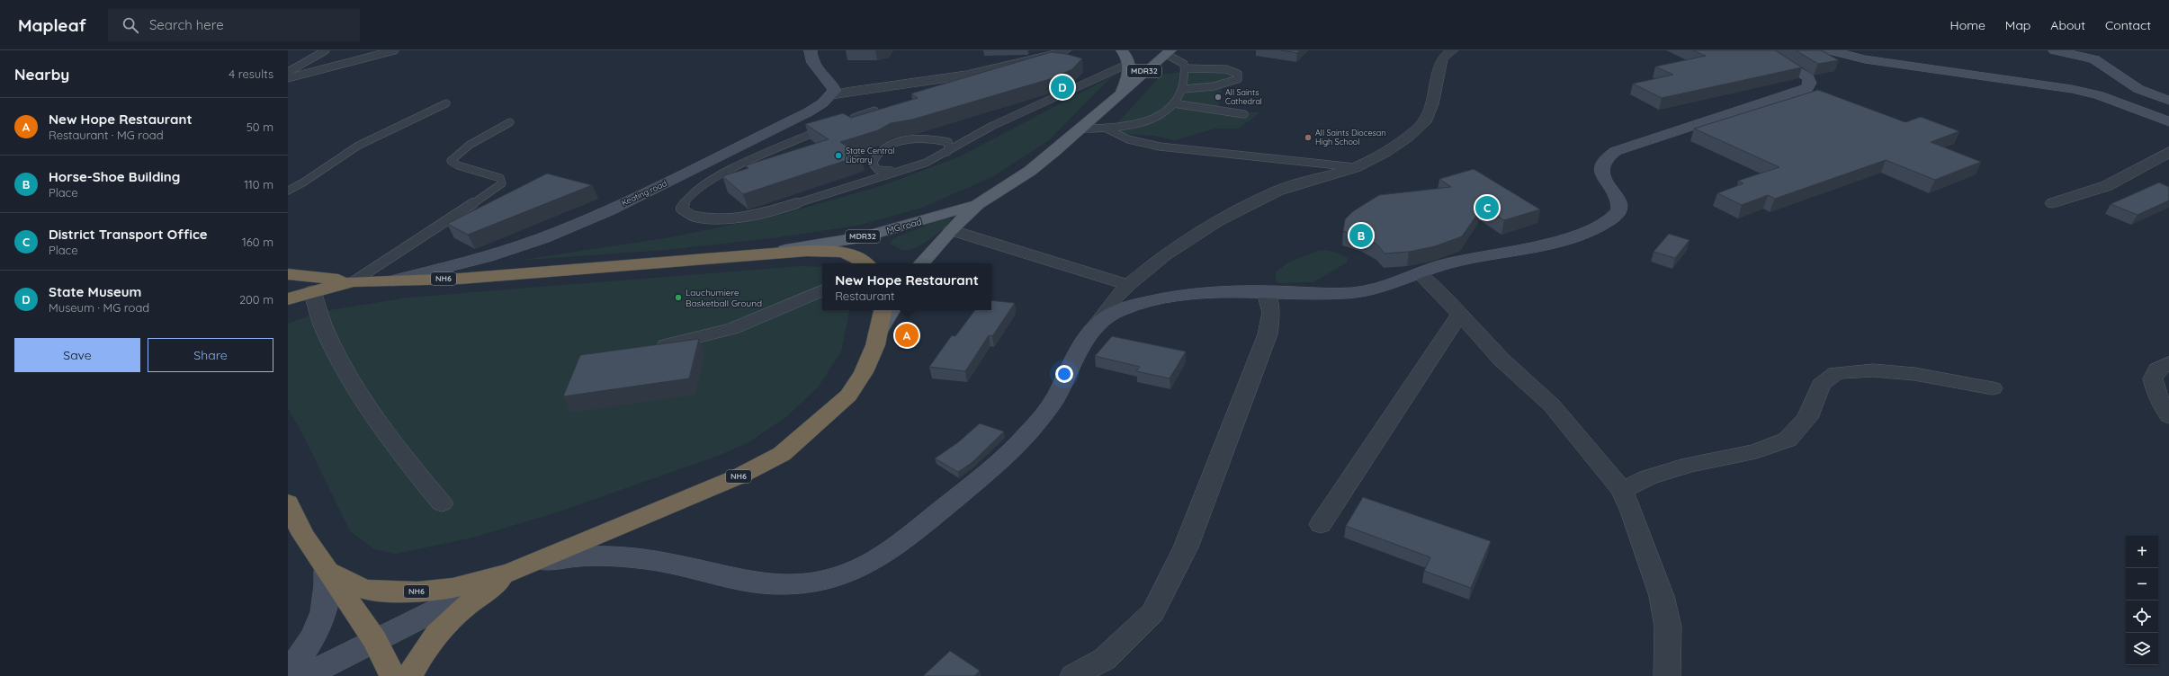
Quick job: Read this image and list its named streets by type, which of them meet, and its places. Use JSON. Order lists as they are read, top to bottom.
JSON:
{
  "streets": {
    "highway": ["NH6"],
    "main road": ["MDR32", "MG road"],
    "street": ["Keating road"]
  },
  "crossings": [
    ["MDR32", "MG road"],
    ["Keating road", "NH6"],
    ["MG road", "NH6"]
  ],
  "places": [
    "All Saints Cathedral",
    "All Saints Diocesan High School",
    "State Central Library",
    "Lauchumiere Basketball Ground"
  ],
  "page": {
    "header": "Mapleaf",
    "search": "Search here",
    "nav": [
      "Home",
      "Map",
      "About",
      "Contact"
    ],
    "heading": ["Nearby", "4 results"],
    "pins": [
      "D",
      "C",
      "B",
      "A"
    ],
    "list": [
      {
        "mark": "A",
        "name": "New Hope Restaurant",
        "note": "Restaurant · MG road",
        "value": "50 m"
      },
      {
        "mark": "B",
        "name": "Horse-Shoe Building",
        "note": "Place",
        "value": "110 m"
      },
      {
        "mark": "C",
        "name": "District Transport Office",
        "note": "Place",
        "value": "160 m"
      },
      {
        "mark": "D",
        "name": "State Museum",
        "note": "Museum · MG road",
        "value": "200 m"
      }
    ],
    "popup": ["New Hope Restaurant", "Restaurant"],
    "buttons": ["Save", "Share"],
    "map_buttons": ["+", "−"]
  }
}
